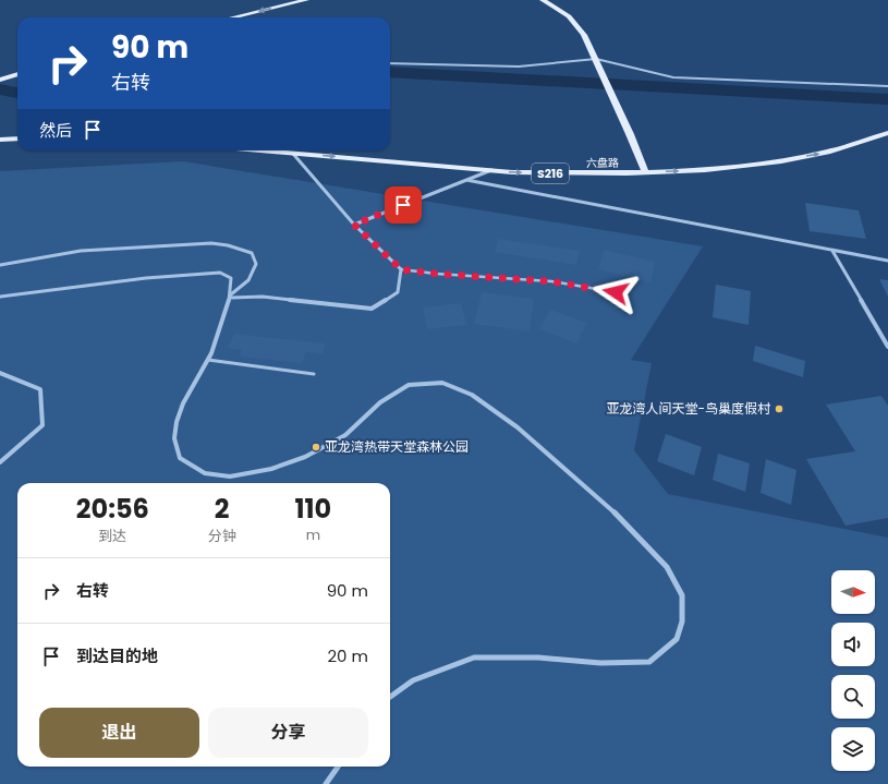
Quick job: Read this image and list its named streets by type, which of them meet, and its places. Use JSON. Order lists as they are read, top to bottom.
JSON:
{
  "streets": {
    "main road": ["六盘路", "S216"]
  },
  "one_way": ["六盘路"],
  "places": ["亚龙湾人间天堂-鸟巢度假村", "亚龙湾热带天堂森林公园"],
  "north": "right",
  "page": {
    "turn": ["90 m", "右转"],
    "then": "然后",
    "eta": [
      "20:56",
      "到达",
      "2",
      "分钟",
      "110",
      "m"
    ],
    "list": [
      {
        "name": "右转",
        "value": "90 m"
      },
      {
        "name": "到达目的地",
        "value": "20 m"
      }
    ],
    "buttons": ["退出", "分享"]
  }
}
